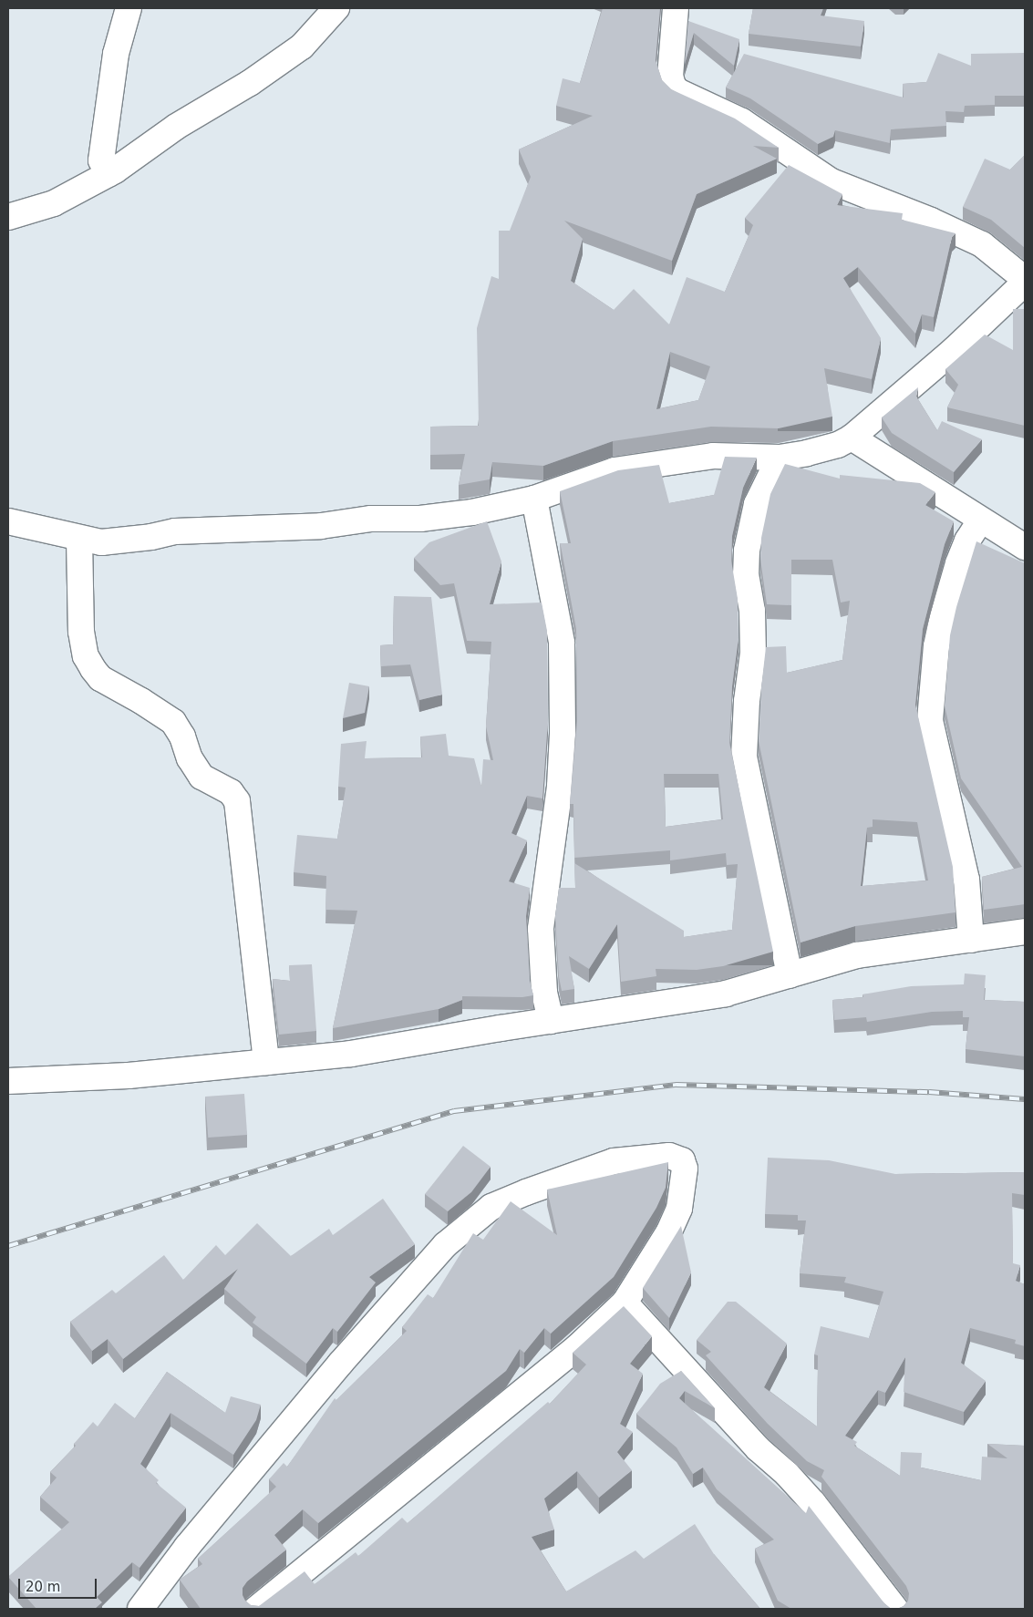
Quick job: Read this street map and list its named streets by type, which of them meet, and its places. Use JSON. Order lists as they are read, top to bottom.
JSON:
{
  "scale_bar": "20 m"
}
